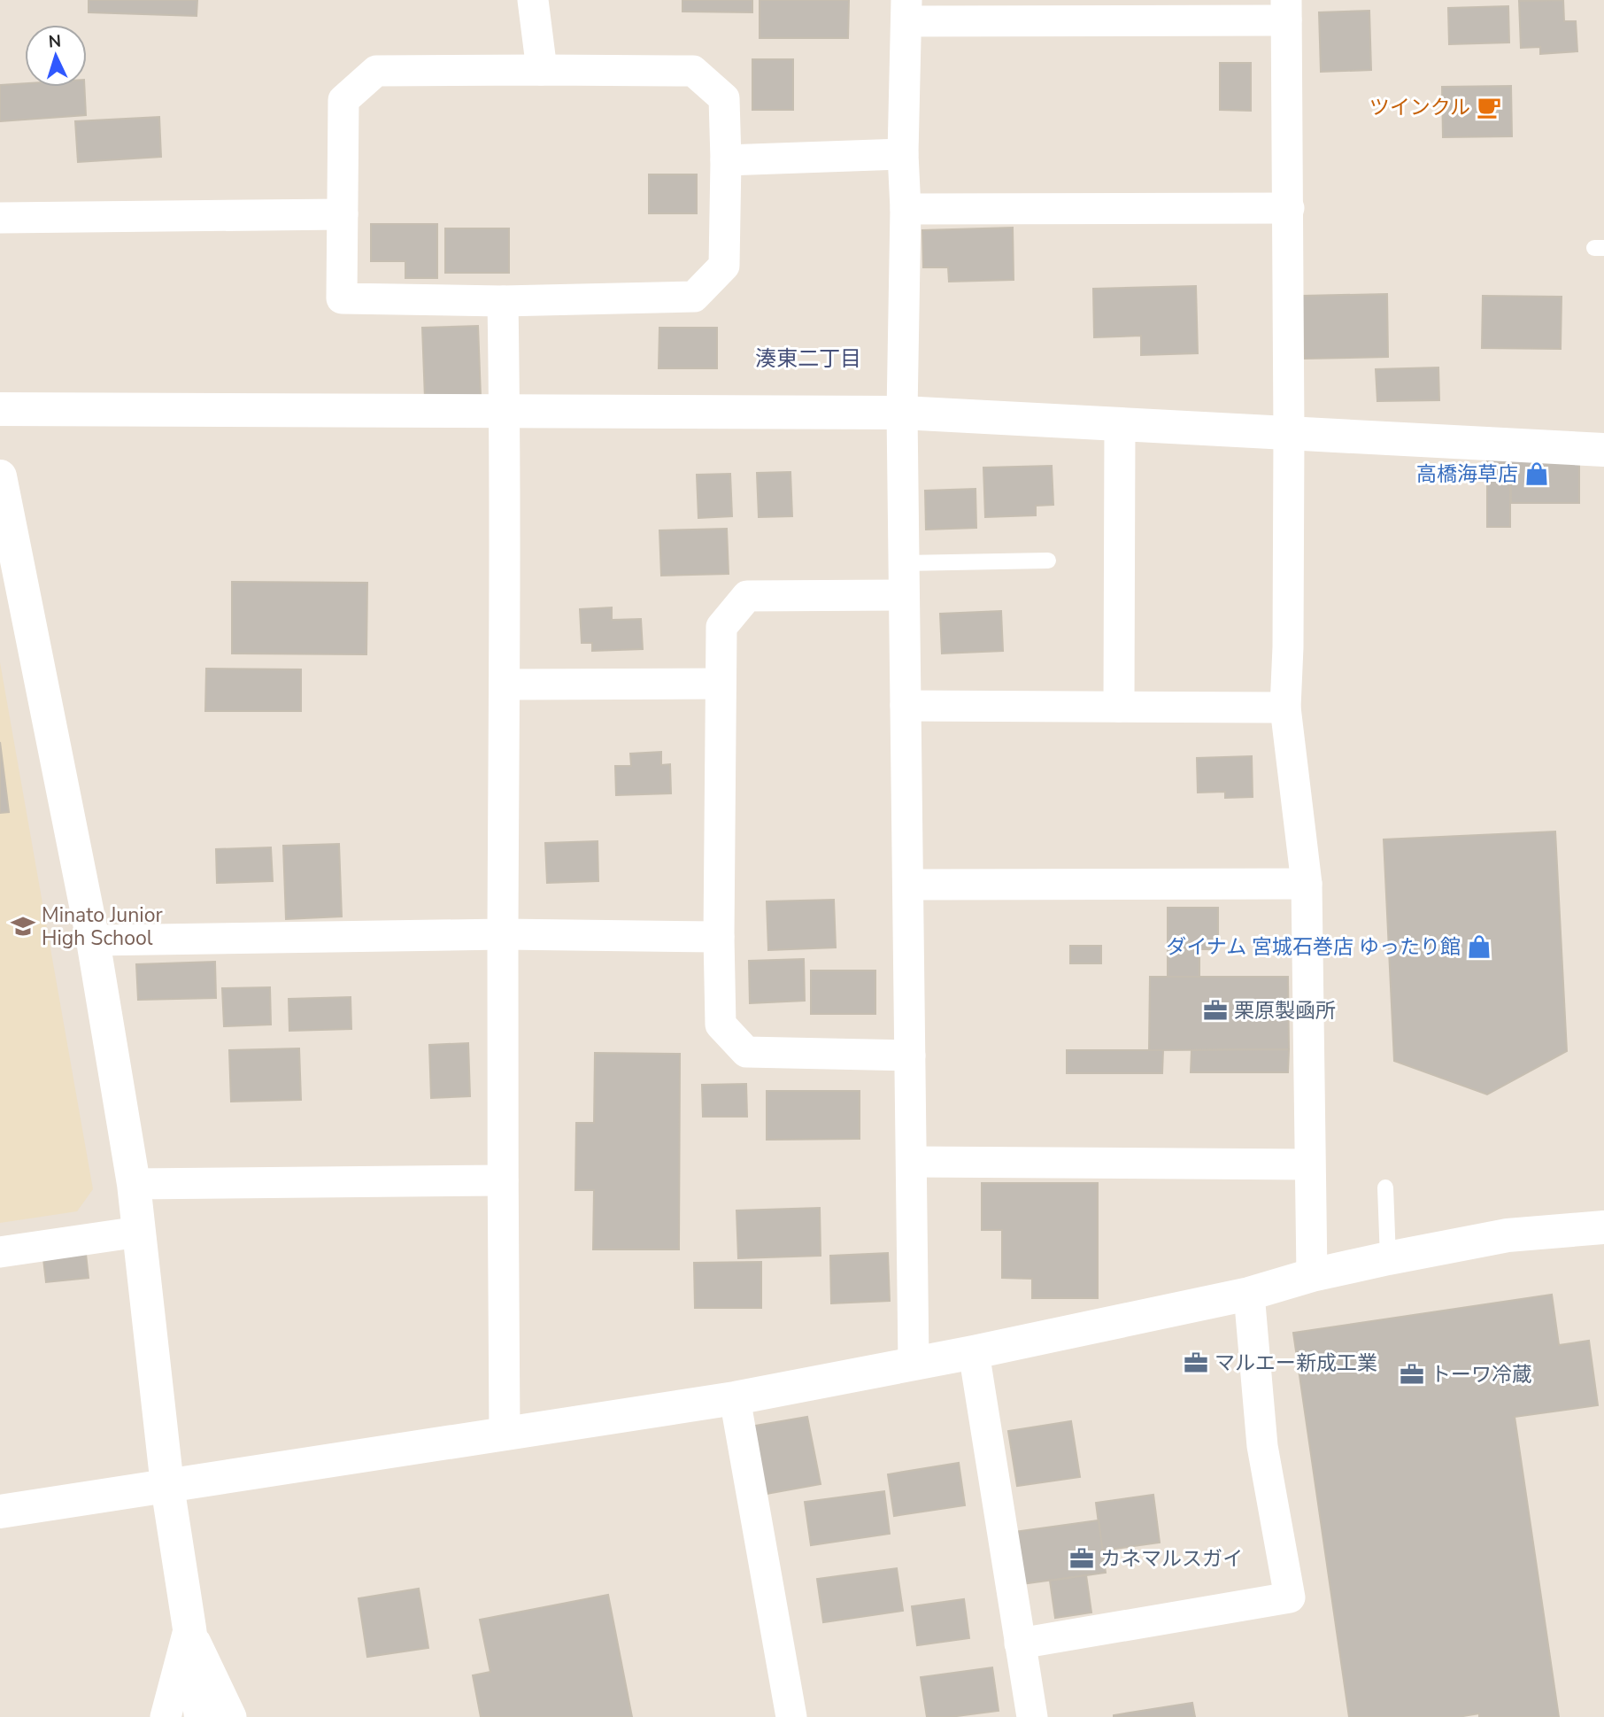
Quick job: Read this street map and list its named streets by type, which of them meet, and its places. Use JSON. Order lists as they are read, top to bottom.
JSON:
{
  "districts": ["湊東二丁目"],
  "places": {
    "cafe": ["ツインクル"],
    "shop": ["高橋海草店", "ダイナム 宮城石巻店 ゆったり館"],
    "school or university": ["Minato Junior High School"],
    "office": [
      "栗原製凾所",
      "マルエー新成工業",
      "トーワ冷蔵",
      "カネマルスガイ"
    ]
  },
  "north": "top"
}
